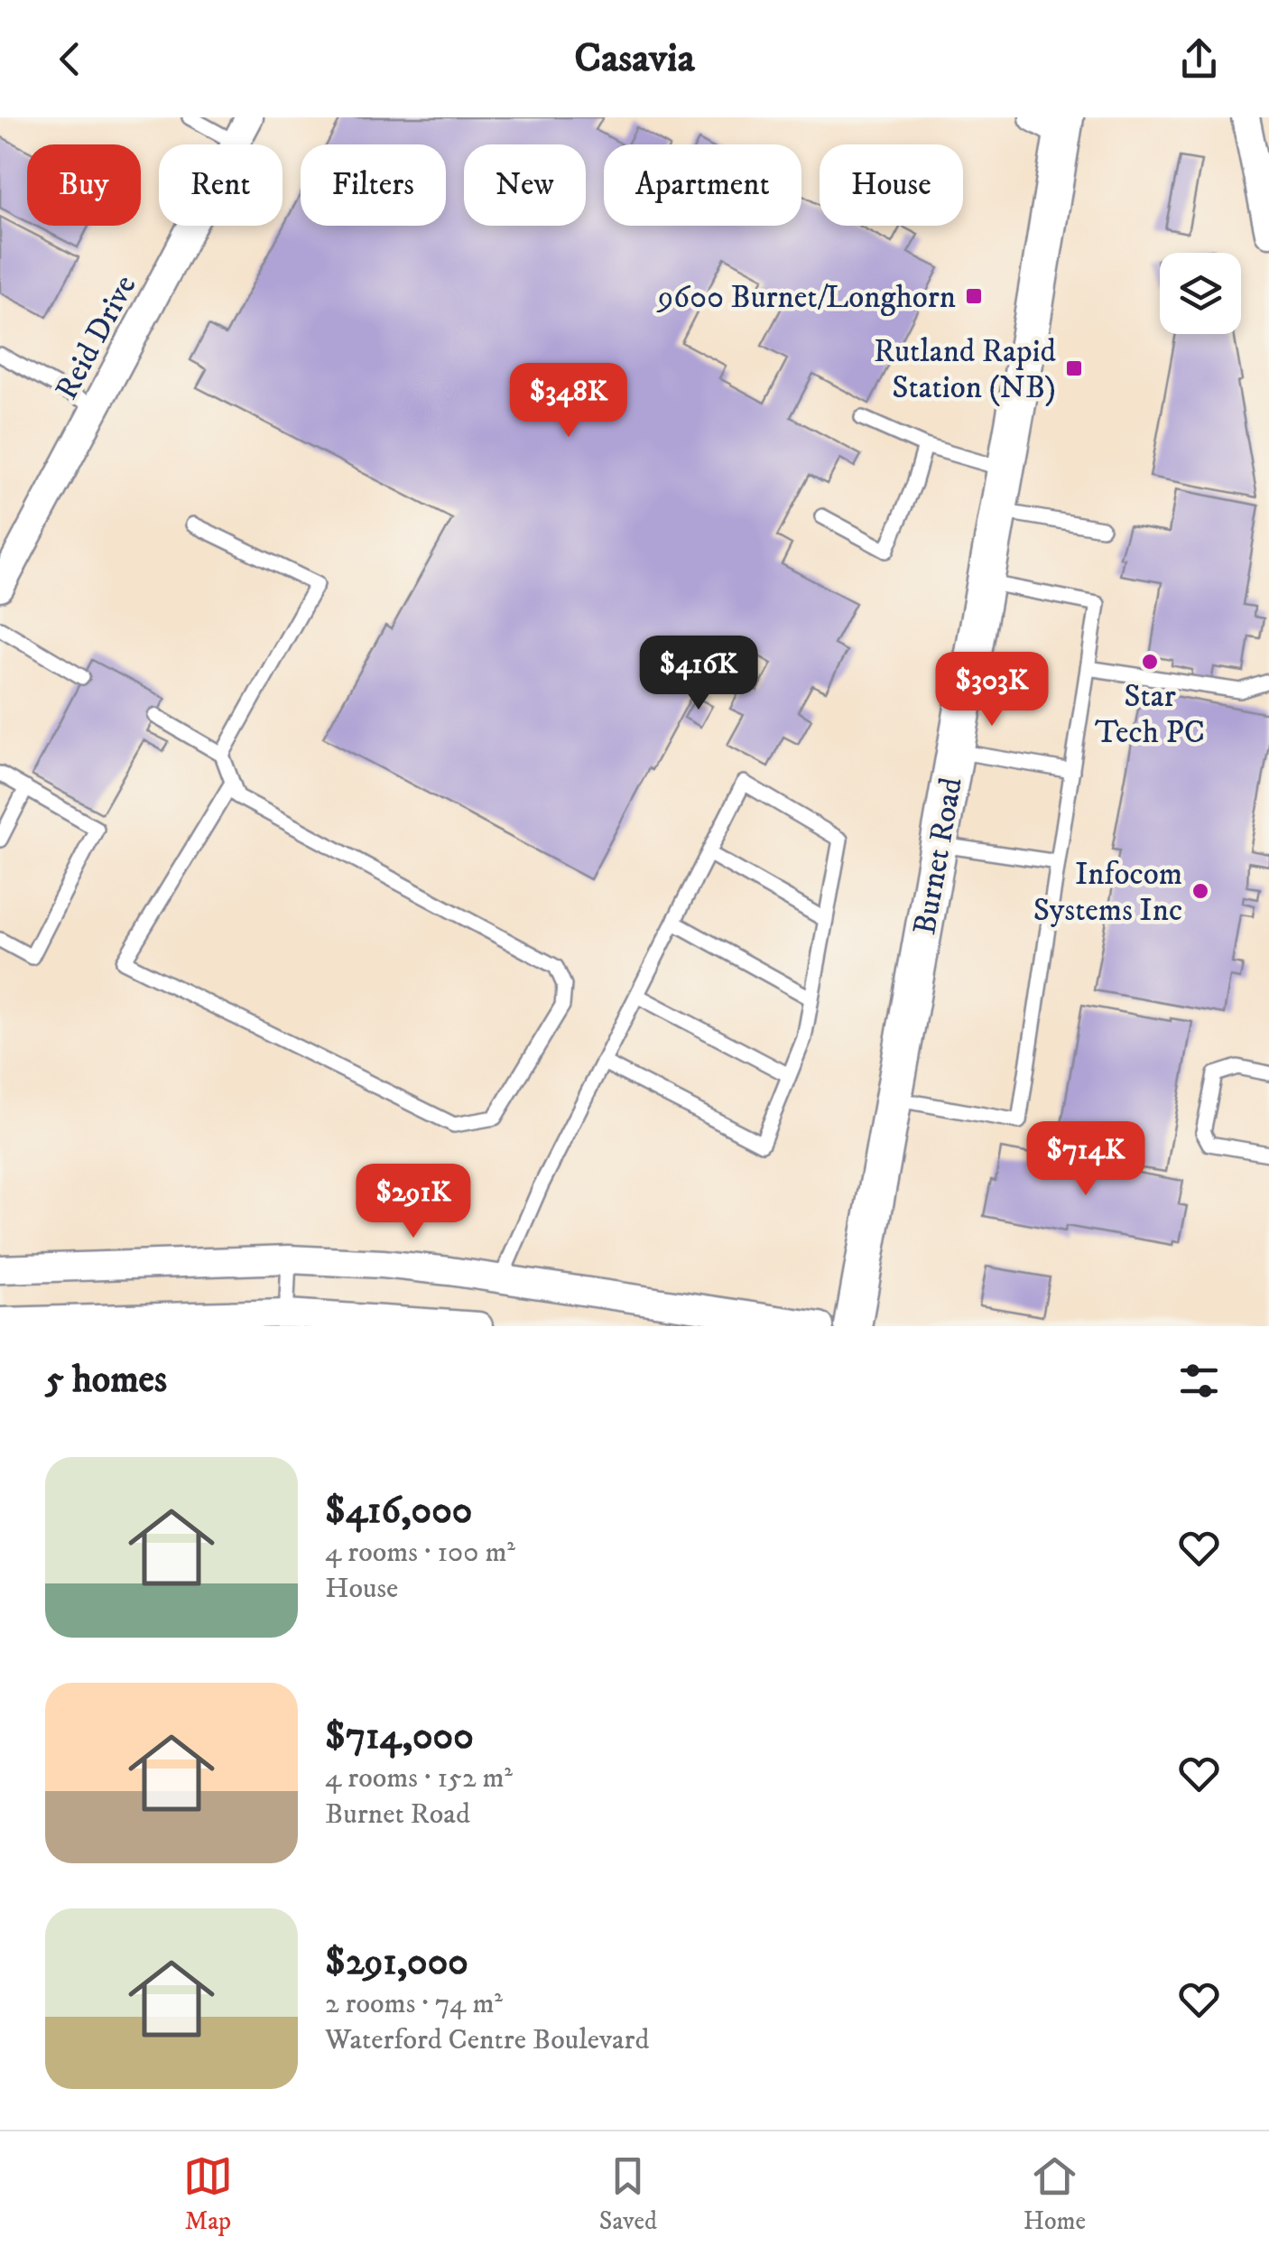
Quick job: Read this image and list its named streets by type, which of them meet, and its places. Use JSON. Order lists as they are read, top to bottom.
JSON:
{
  "streets": {
    "main road": ["Burnet Road"],
    "street": ["Reid Drive"]
  },
  "places": {
    "transit": ["9600 Burnet/Longhorn", "Rutland Rapid Station (NB)"],
    "other": ["Star Tech PC", "Infocom Systems Inc"]
  },
  "page": {
    "header": "Casavia",
    "chip": [
      "Buy",
      "Rent",
      "Filters",
      "New",
      "Apartment",
      "House"
    ],
    "price": [
      "$348K",
      "$416K",
      "$303K",
      "$714K",
      "$291K"
    ],
    "heading": "5 homes",
    "list": [
      {
        "name": "$416,000",
        "note": "4 rooms · 100 m² · House"
      },
      {
        "name": "$714,000",
        "note": "4 rooms · 152 m² · Burnet Road"
      },
      {
        "name": "$291,000",
        "note": "2 rooms · 74 m² · Waterford Centre Boulevard"
      }
    ],
    "tabs": ["Map", "Saved", "Home"]
  }
}
